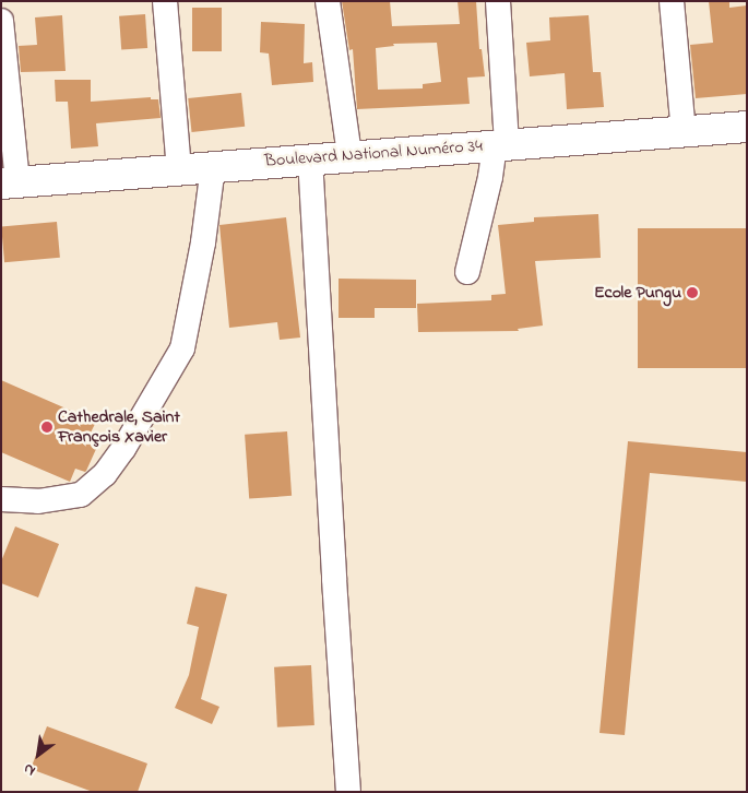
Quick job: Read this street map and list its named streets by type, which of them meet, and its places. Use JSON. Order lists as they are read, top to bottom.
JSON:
{
  "streets": {
    "main road": ["Boulevard National Numéro 34"]
  },
  "places": ["Ecole Pungu", "Cathedrale, Saint François Xavier"],
  "north": "bottom left"
}
